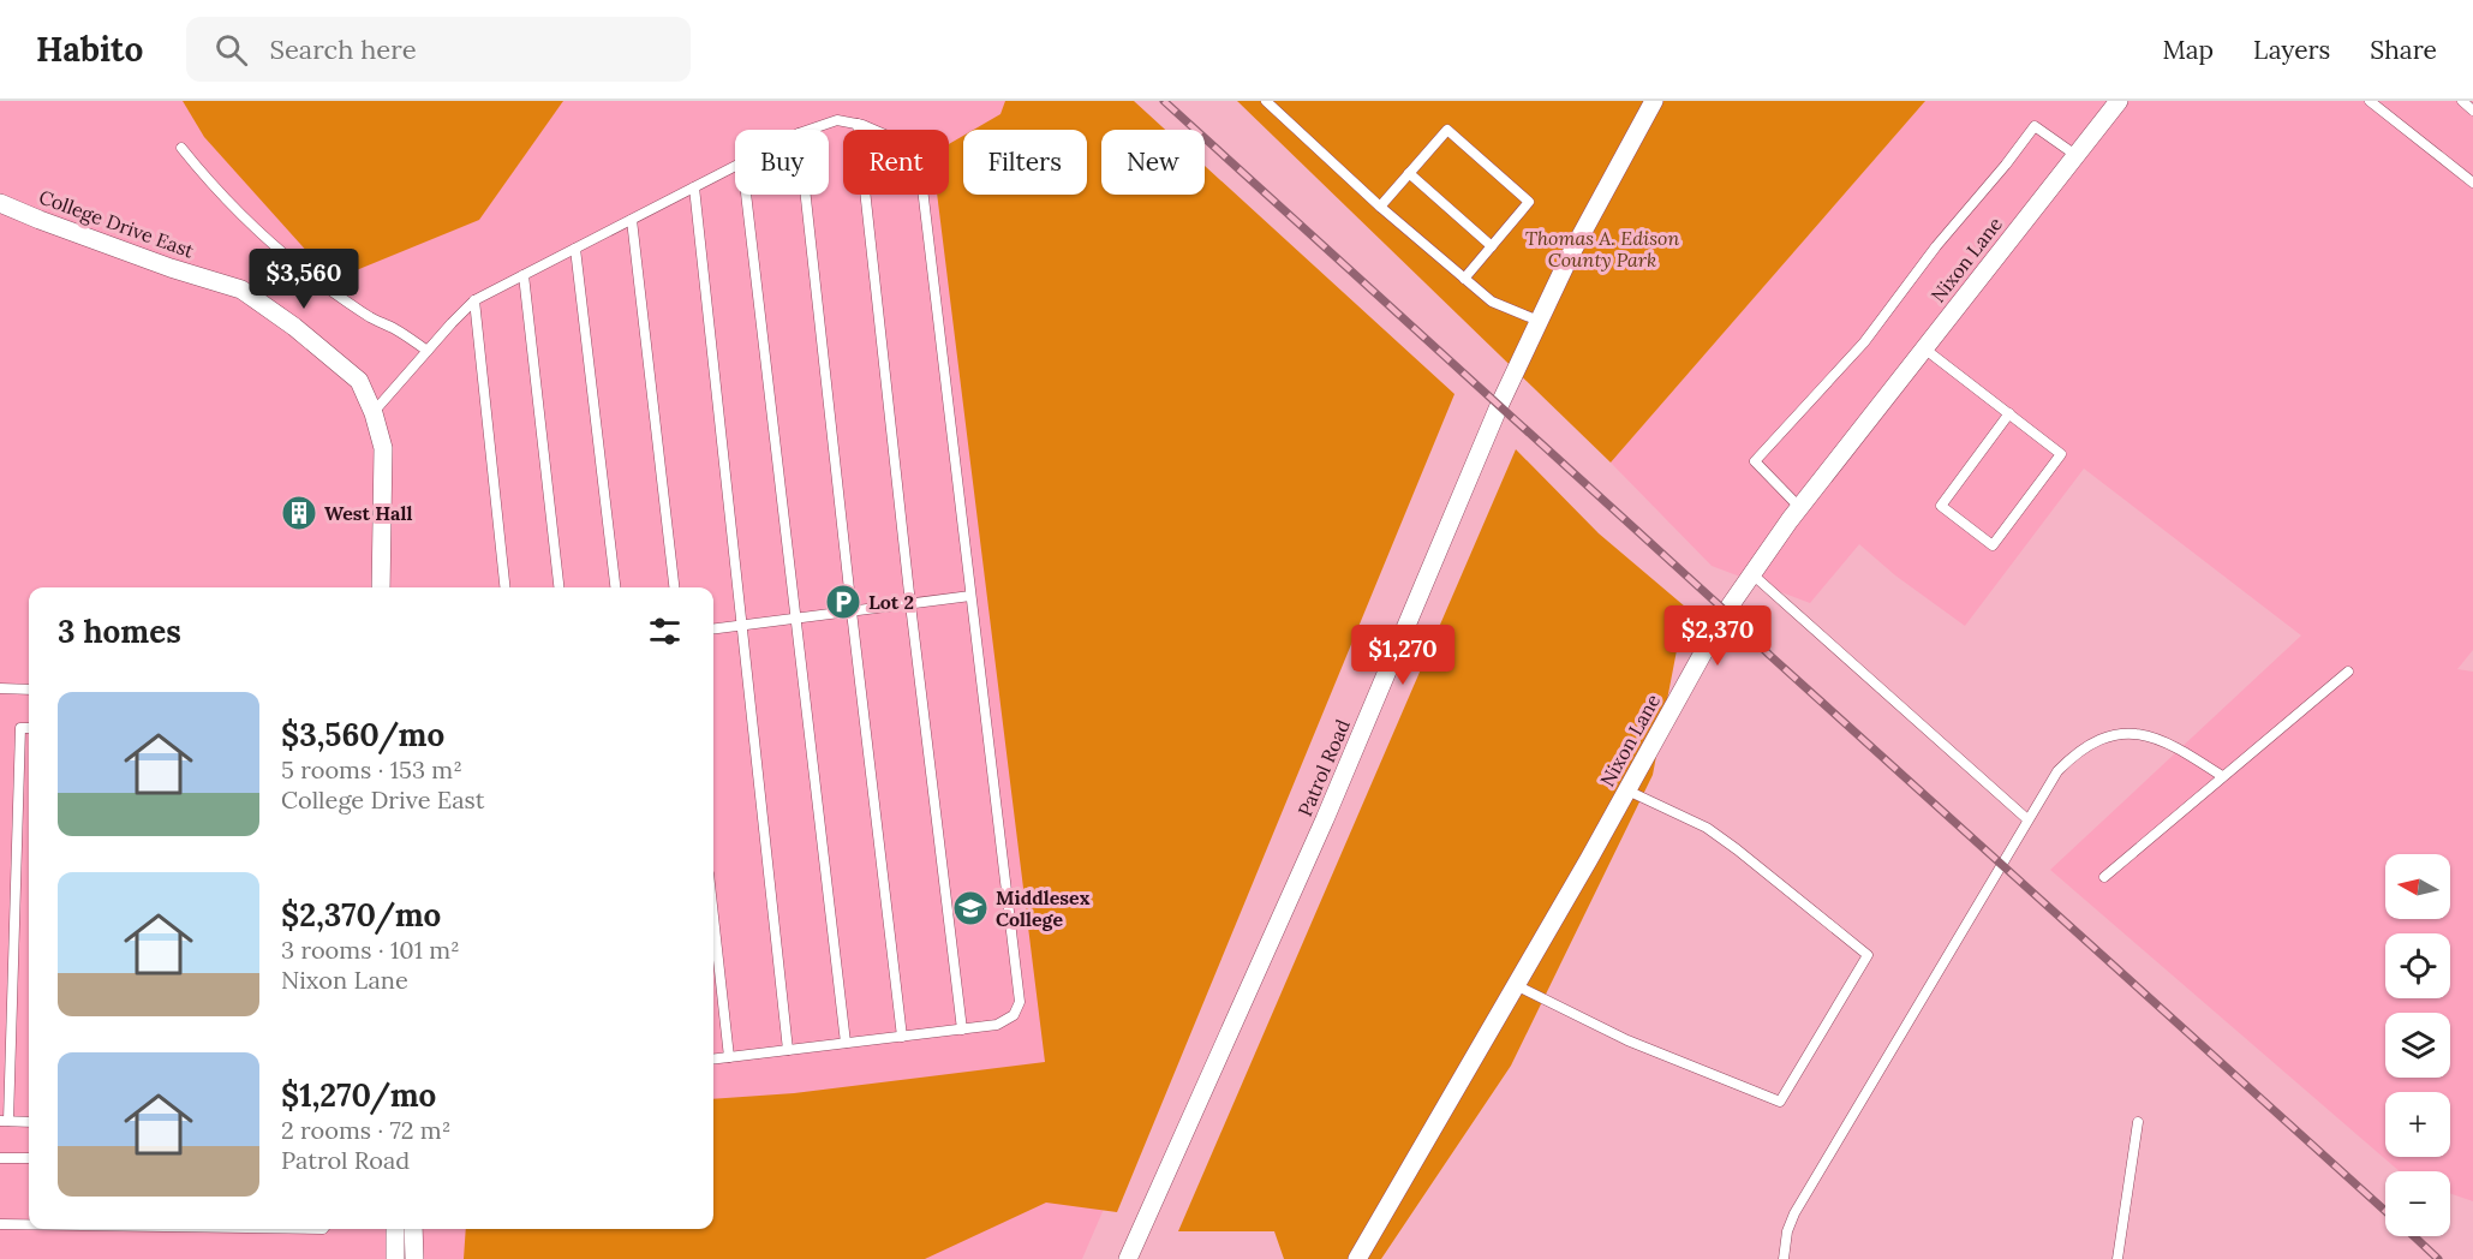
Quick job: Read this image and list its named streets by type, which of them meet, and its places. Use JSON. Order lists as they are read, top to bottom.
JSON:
{
  "streets": {
    "street": ["College Drive East", "Nixon Lane", "Patrol Road"]
  },
  "parks": ["Thomas A. Edison County Park"],
  "places": {
    "building": ["West Hall"],
    "parking": ["Lot 2"],
    "school or university": ["Middlesex College"]
  },
  "north": "left",
  "page": {
    "header": "Habito",
    "search": "Search here",
    "nav": ["Map", "Layers", "Share"],
    "chip": [
      "Buy",
      "Rent",
      "Filters",
      "New"
    ],
    "price": ["$3,560", "$2,370", "$1,270"],
    "heading": "3 homes",
    "list": [
      {
        "name": "$3,560/mo",
        "note": "5 rooms · 153 m² · College Drive East"
      },
      {
        "name": "$2,370/mo",
        "note": "3 rooms · 101 m² · Nixon Lane"
      },
      {
        "name": "$1,270/mo",
        "note": "2 rooms · 72 m² · Patrol Road"
      }
    ],
    "map_buttons": ["+", "−"]
  }
}
